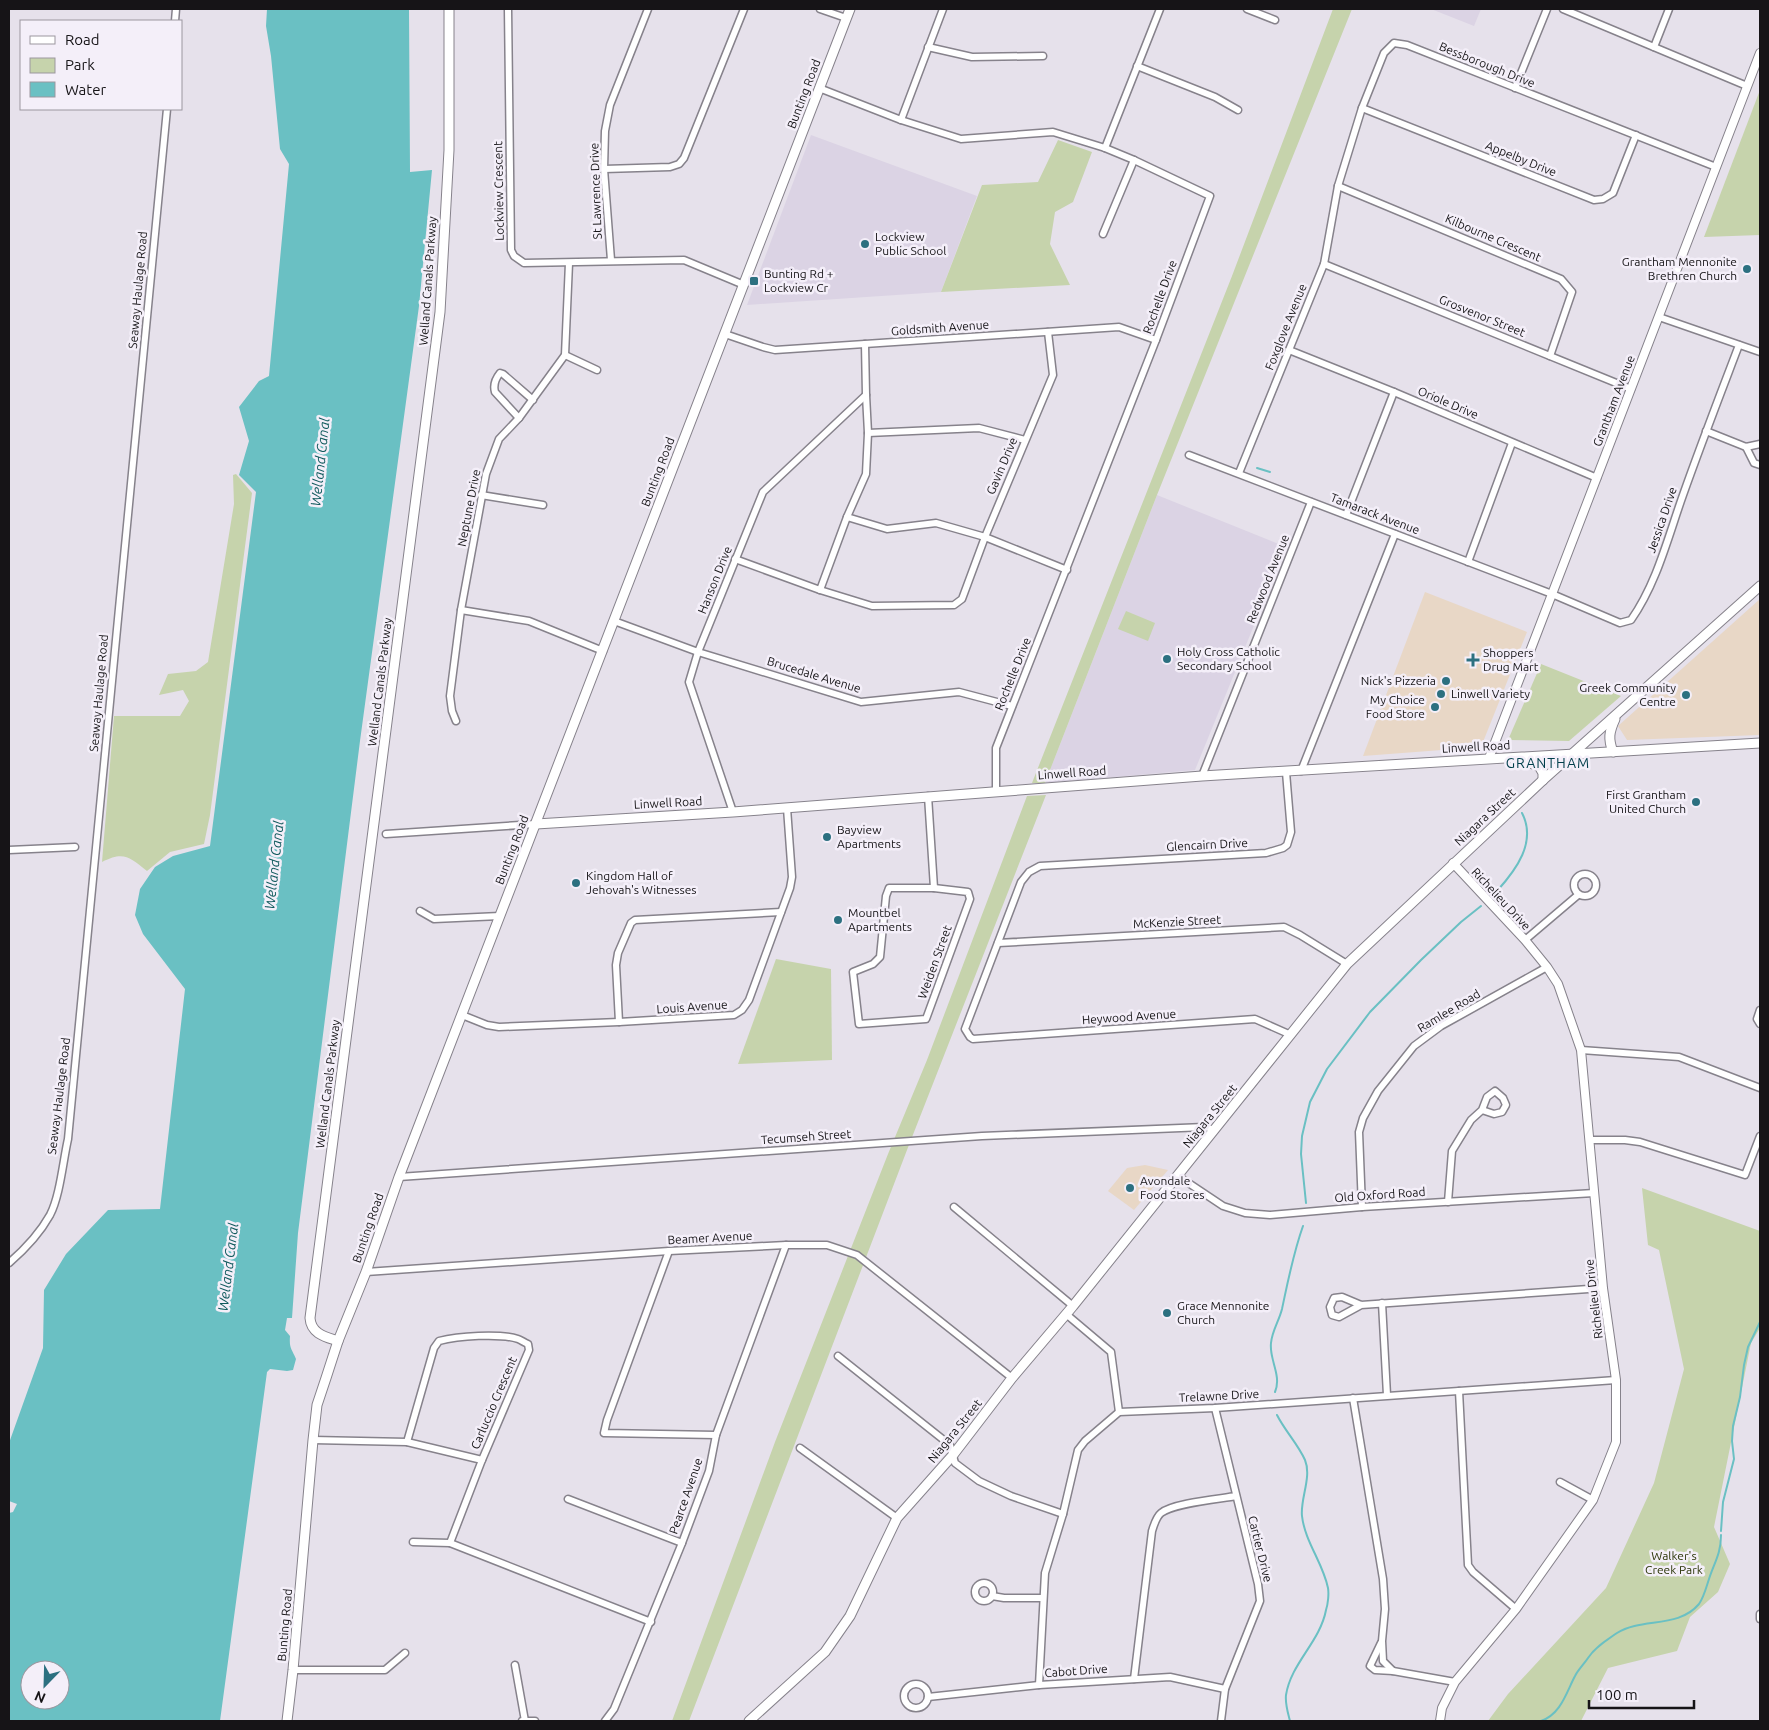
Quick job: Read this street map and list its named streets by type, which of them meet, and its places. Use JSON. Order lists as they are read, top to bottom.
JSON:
{
  "streets": {
    "main road": [
      "Bunting Road",
      "Welland Canals Parkway",
      "Linwell Road",
      "Niagara Street"
    ],
    "street": [
      "Bessborough Drive",
      "Appelby Drive",
      "Lockview Crescent",
      "St Lawrence Drive",
      "Kilbourne Crescent",
      "Seaway Haulage Road",
      "Rochelle Drive",
      "Grosvenor Street",
      "Foxglove Avenue",
      "Goldsmith Avenue",
      "Grantham Avenue",
      "Oriole Drive",
      "Gavin Drive",
      "Neptune Drive",
      "Tamarack Avenue",
      "Jessica Drive",
      "Redwood Avenue",
      "Hanson Drive",
      "Brucedale Avenue",
      "Glencairn Drive",
      "Richelieu Drive",
      "McKenzie Street",
      "Weiden Street",
      "Louis Avenue",
      "Ramlee Road",
      "Heywood Avenue",
      "Tecumseh Street",
      "Old Oxford Road",
      "Beamer Avenue",
      "Trelawne Drive",
      "Carluccio Crescent",
      "Pearce Avenue",
      "Cartier Drive",
      "Cabot Drive"
    ]
  },
  "crossings": [
    ["Bessborough Drive", "Appelby Drive"],
    ["Bessborough Drive", "Kilbourne Crescent"],
    ["Bessborough Drive", "Foxglove Avenue"],
    ["Bessborough Drive", "Grantham Avenue"],
    ["Bunting Road", "Lockview Crescent"],
    ["Bunting Road", "Welland Canals Parkway"],
    ["Bunting Road", "Rochelle Drive"],
    ["Bunting Road", "Goldsmith Avenue"],
    ["Bunting Road", "Brucedale Avenue"],
    ["Bunting Road", "Linwell Road"],
    ["Bunting Road", "Louis Avenue"],
    ["Bunting Road", "Tecumseh Street"],
    ["Bunting Road", "Beamer Avenue"],
    ["Lockview Crescent", "St Lawrence Drive"],
    ["Kilbourne Crescent", "Grosvenor Street"],
    ["Kilbourne Crescent", "Foxglove Avenue"],
    ["Rochelle Drive", "Goldsmith Avenue"],
    ["Rochelle Drive", "Brucedale Avenue"],
    ["Rochelle Drive", "Linwell Road"],
    ["Grosvenor Street", "Foxglove Avenue"],
    ["Grosvenor Street", "Grantham Avenue"],
    ["Foxglove Avenue", "Oriole Drive"],
    ["Foxglove Avenue", "Tamarack Avenue"],
    ["Goldsmith Avenue", "Gavin Drive"],
    ["Grantham Avenue", "Oriole Drive"],
    ["Grantham Avenue", "Tamarack Avenue"],
    ["Grantham Avenue", "Jessica Drive"],
    ["Grantham Avenue", "Linwell Road"],
    ["Tamarack Avenue", "Jessica Drive"],
    ["Tamarack Avenue", "Redwood Avenue"],
    ["Redwood Avenue", "Linwell Road"],
    ["Hanson Drive", "Brucedale Avenue"],
    ["Hanson Drive", "Linwell Road"],
    ["Linwell Road", "Niagara Street"],
    ["Linwell Road", "Glencairn Drive"],
    ["Linwell Road", "Louis Avenue"],
    ["Niagara Street", "Richelieu Drive"],
    ["Niagara Street", "McKenzie Street"],
    ["Niagara Street", "Heywood Avenue"],
    ["Niagara Street", "Tecumseh Street"],
    ["Niagara Street", "Old Oxford Road"],
    ["Niagara Street", "Beamer Avenue"],
    ["Glencairn Drive", "McKenzie Street"],
    ["Glencairn Drive", "Heywood Avenue"],
    ["Richelieu Drive", "Ramlee Road"],
    ["Richelieu Drive", "Old Oxford Road"],
    ["Richelieu Drive", "Trelawne Drive"],
    ["McKenzie Street", "Heywood Avenue"],
    ["Ramlee Road", "Old Oxford Road"],
    ["Beamer Avenue", "Pearce Avenue"],
    ["Trelawne Drive", "Cartier Drive"],
    ["Cartier Drive", "Cabot Drive"]
  ],
  "districts": ["GRANTHAM"],
  "water": ["Welland Canal"],
  "parks": ["Walker's Creek Park"],
  "places": {
    "other": [
      "Lockview Public School",
      "Grantham Mennonite Brethren Church",
      "Holy Cross Catholic Secondary School",
      "Nick's Pizzeria",
      "Linwell Variety",
      "Greek Community Centre",
      "My Choice Food Store",
      "First Grantham United Church",
      "Bayview Apartments",
      "Kingdom Hall of Jehovah's Witnesses",
      "Mountbel Apartments",
      "Avondale Food Stores",
      "Grace Mennonite Church"
    ],
    "transit": ["Bunting Rd + Lockview Cr"],
    "health": ["Shoppers Drug Mart"]
  },
  "legend": ["Road", "Park", "Water"],
  "scale_bar": "100 m",
  "north": "bottom left"
}
